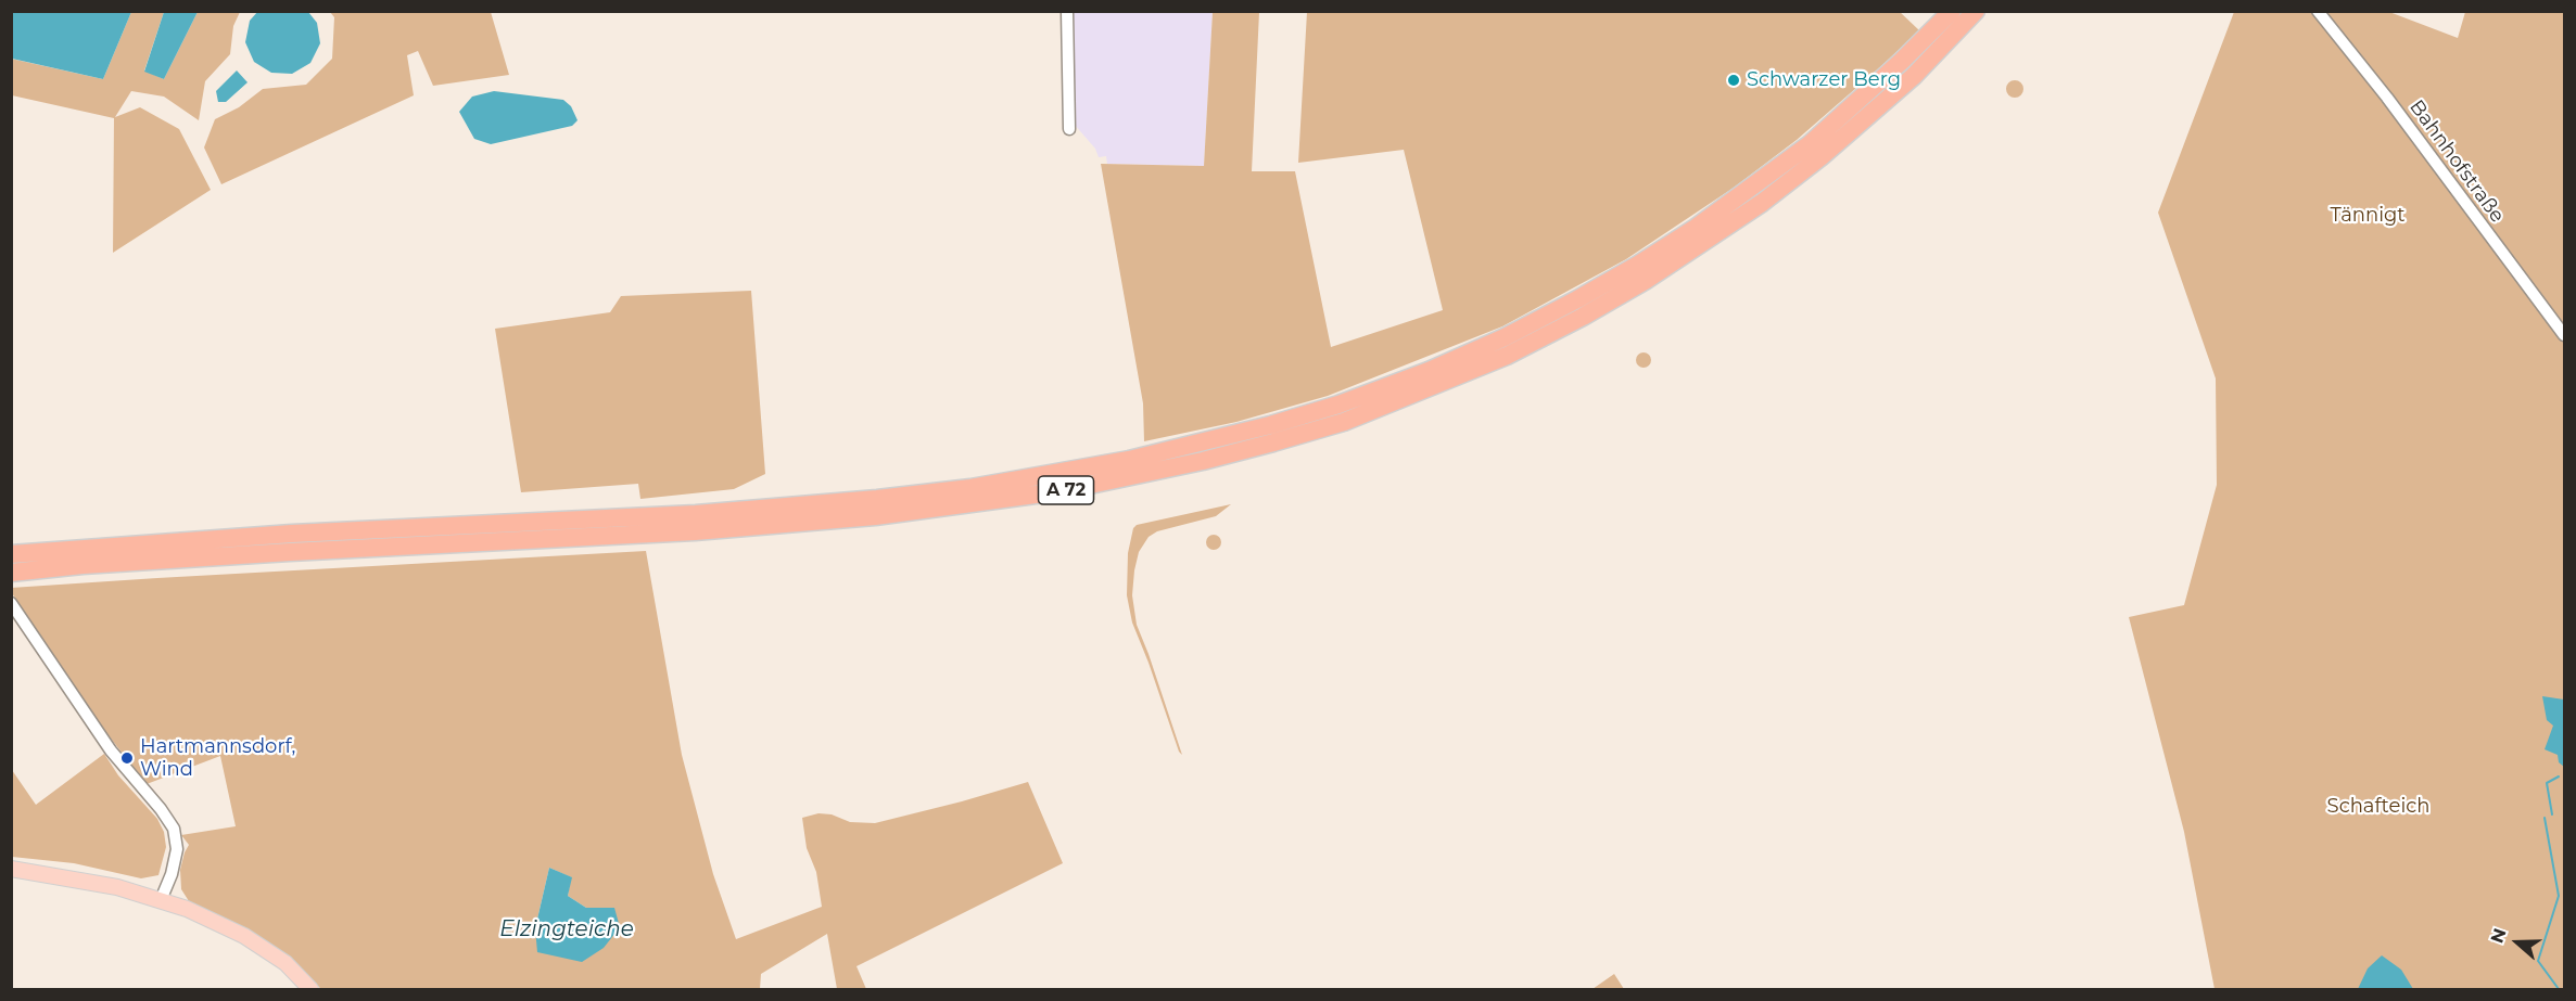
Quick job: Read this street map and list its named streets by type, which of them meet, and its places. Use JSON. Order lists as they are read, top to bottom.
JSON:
{
  "streets": {
    "highway": ["A 72"],
    "street": ["Bahnhofstraße"]
  },
  "water": ["Elzingteiche"],
  "parks": ["Tännigt", "Schafteich"],
  "places": ["Schwarzer Berg", "Hartmannsdorf, Wind"],
  "north": "left"
}
